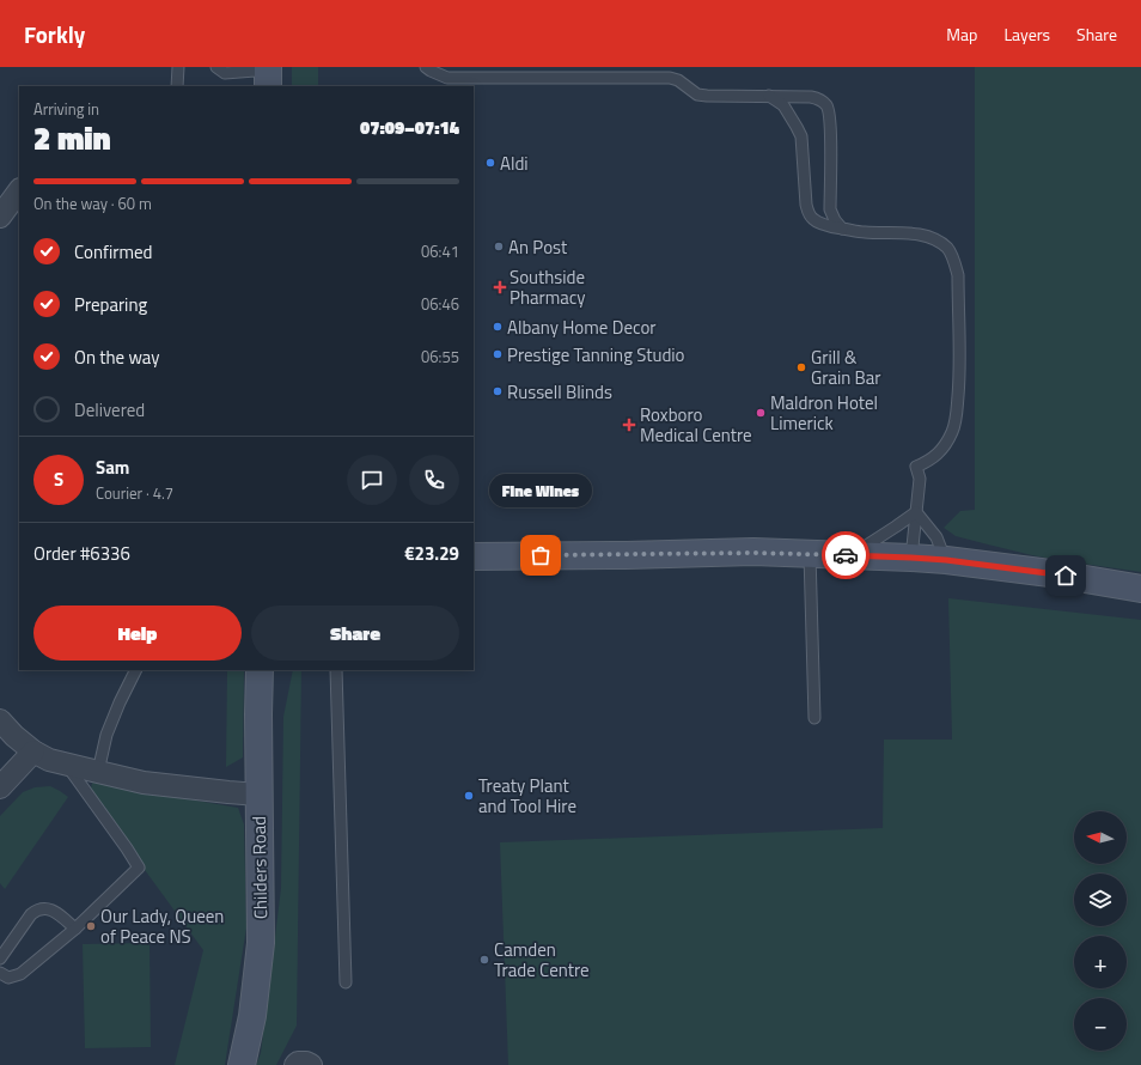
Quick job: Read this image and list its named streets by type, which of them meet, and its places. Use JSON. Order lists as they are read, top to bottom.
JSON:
{
  "streets": {
    "main road": ["Childers Road"]
  },
  "places": {
    "other": [
      "Aldi",
      "An Post",
      "Albany Home Decor",
      "Prestige Tanning Studio",
      "Grill & Grain Bar",
      "Russell Blinds",
      "Maldron Hotel Limerick",
      "Fine Wines",
      "Treaty Plant and Tool Hire",
      "Our Lady, Queen of Peace NS",
      "Camden Trade Centre"
    ],
    "health": ["Southside Pharmacy", "Roxboro Medical Centre"]
  },
  "north": "left",
  "page": {
    "header": "Forkly",
    "nav": ["Map", "Layers", "Share"],
    "heading": ["2 min", "Arriving in", "07:09–07:14"],
    "panel": [
      "Sam",
      "Courier · 4.7",
      "Order #6336",
      "€23.29"
    ],
    "bar": "On the way · 60 m",
    "list": [
      ["Confirmed", "06:41"],
      ["Preparing", "06:46"],
      ["On the way", "06:55"],
      "Delivered"
    ],
    "round": "S",
    "bubble": "Fine Wines",
    "buttons": ["Help", "Share"],
    "map_buttons": ["+", "−"]
  }
}
